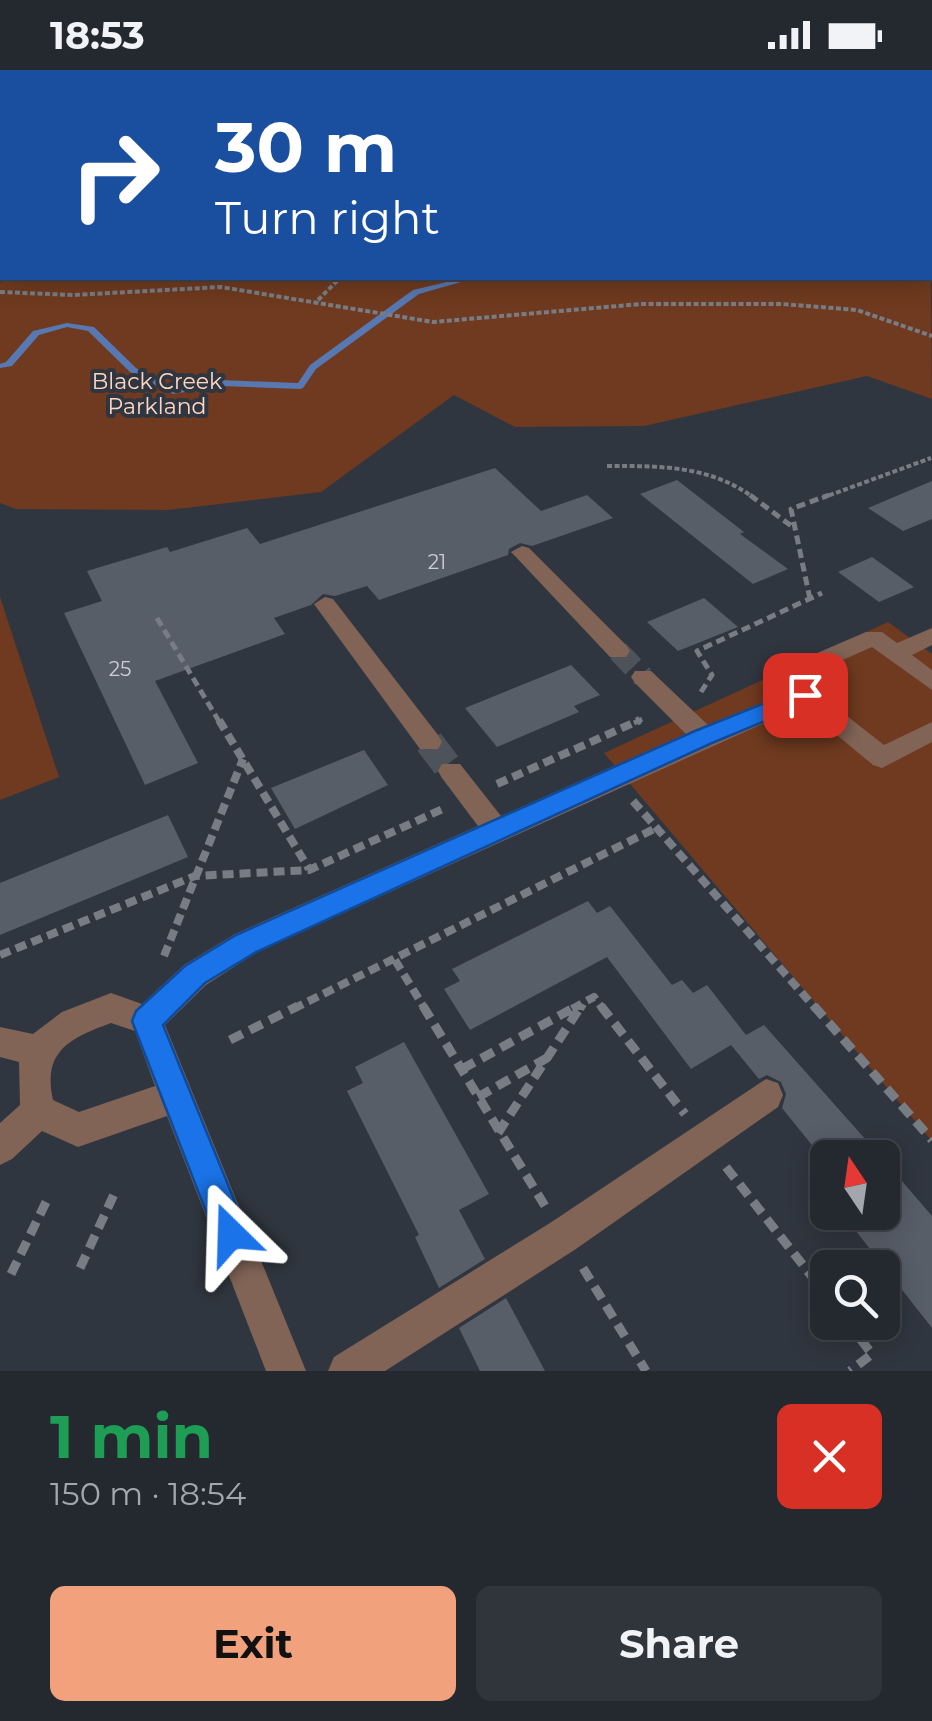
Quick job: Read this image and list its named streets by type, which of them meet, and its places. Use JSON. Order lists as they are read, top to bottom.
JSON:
{
  "parks": ["Black Creek Parkland"],
  "house_numbers": ["21", "25"],
  "north": "top",
  "page": {
    "status": "18:53",
    "turn": ["30 m", "Turn right"],
    "heading": ["1 min", "150 m · 18:54"],
    "buttons": ["Exit", "Share"]
  }
}
